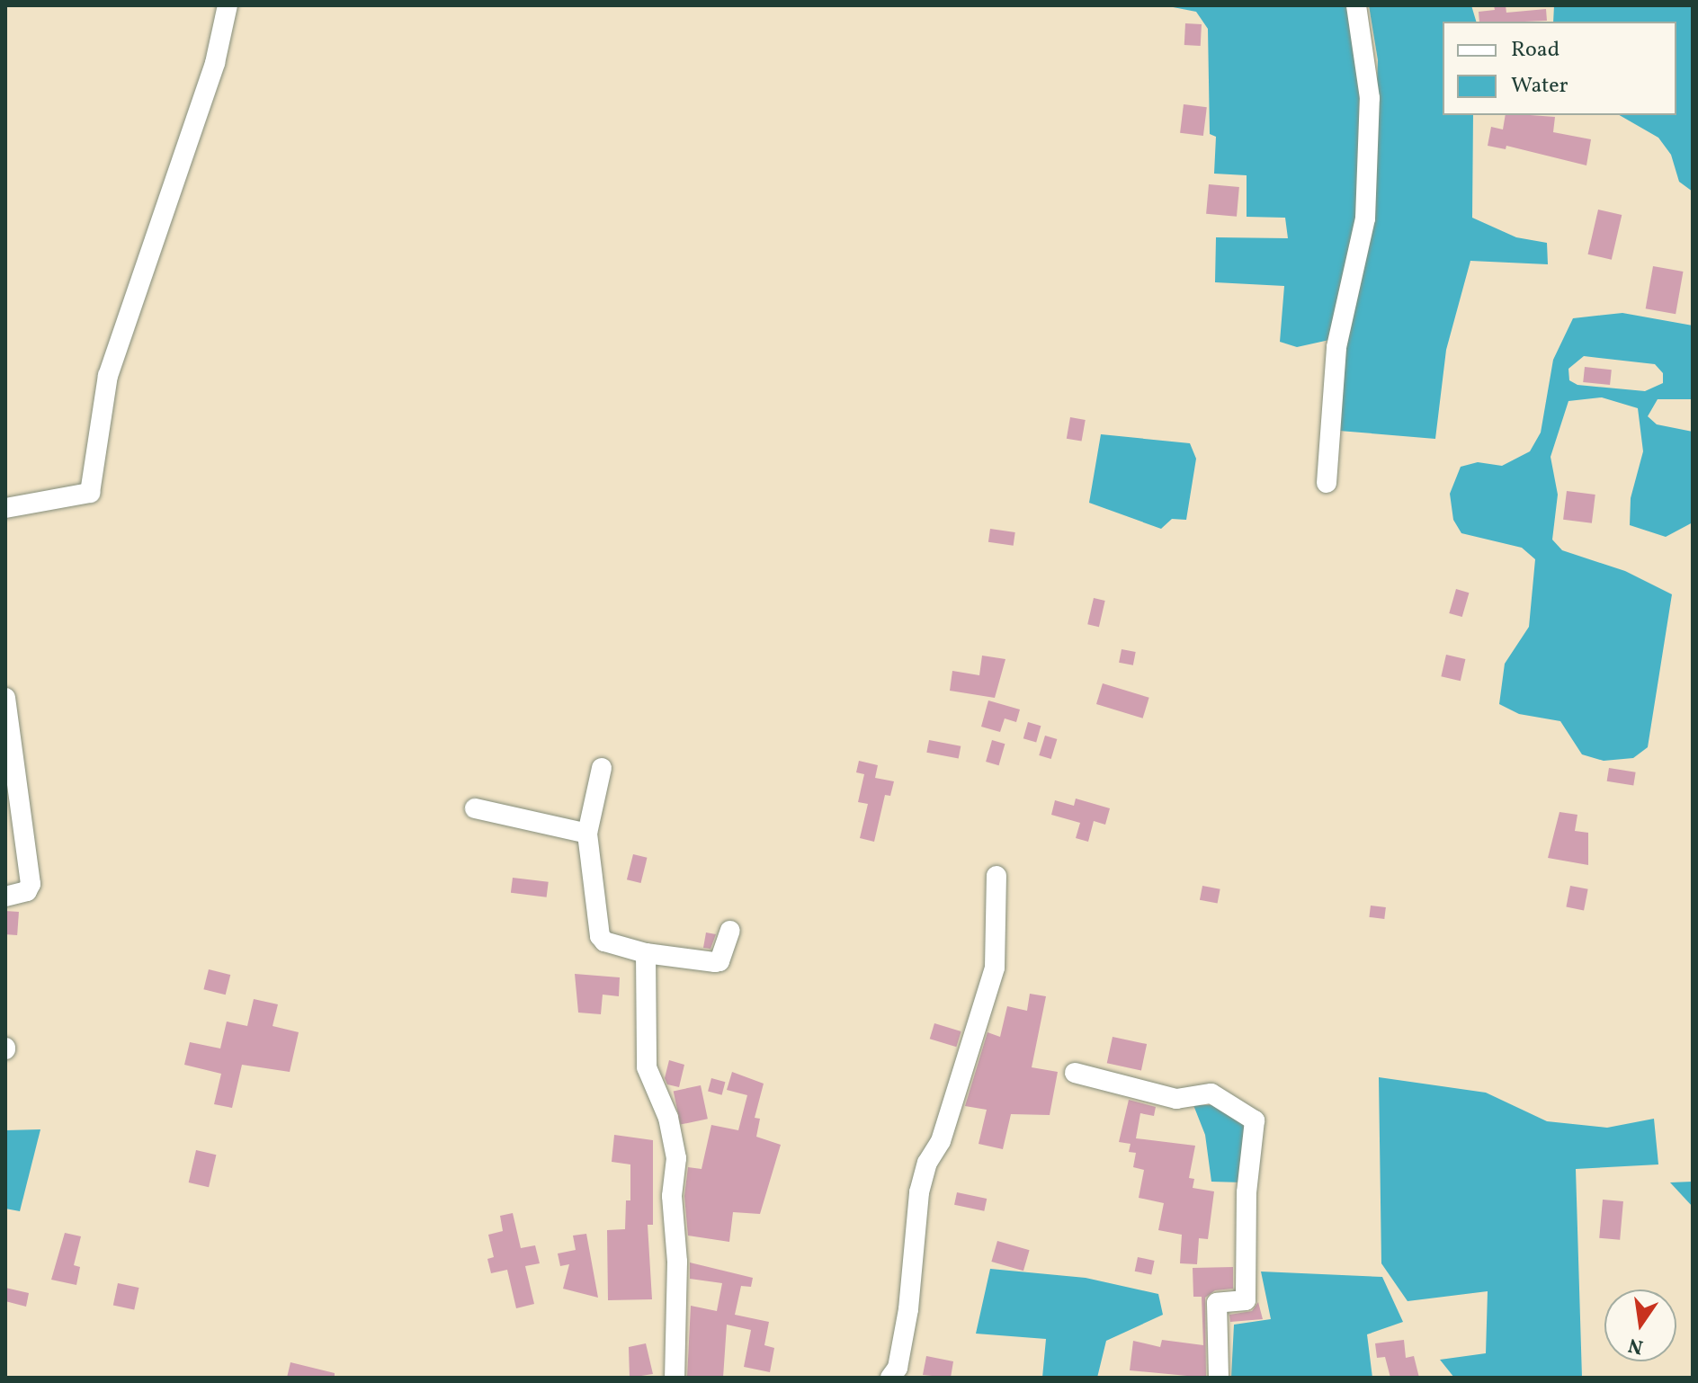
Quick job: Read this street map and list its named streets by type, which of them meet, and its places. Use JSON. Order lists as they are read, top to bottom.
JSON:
{
  "legend": ["Road", "Water"],
  "north": "bottom"
}
